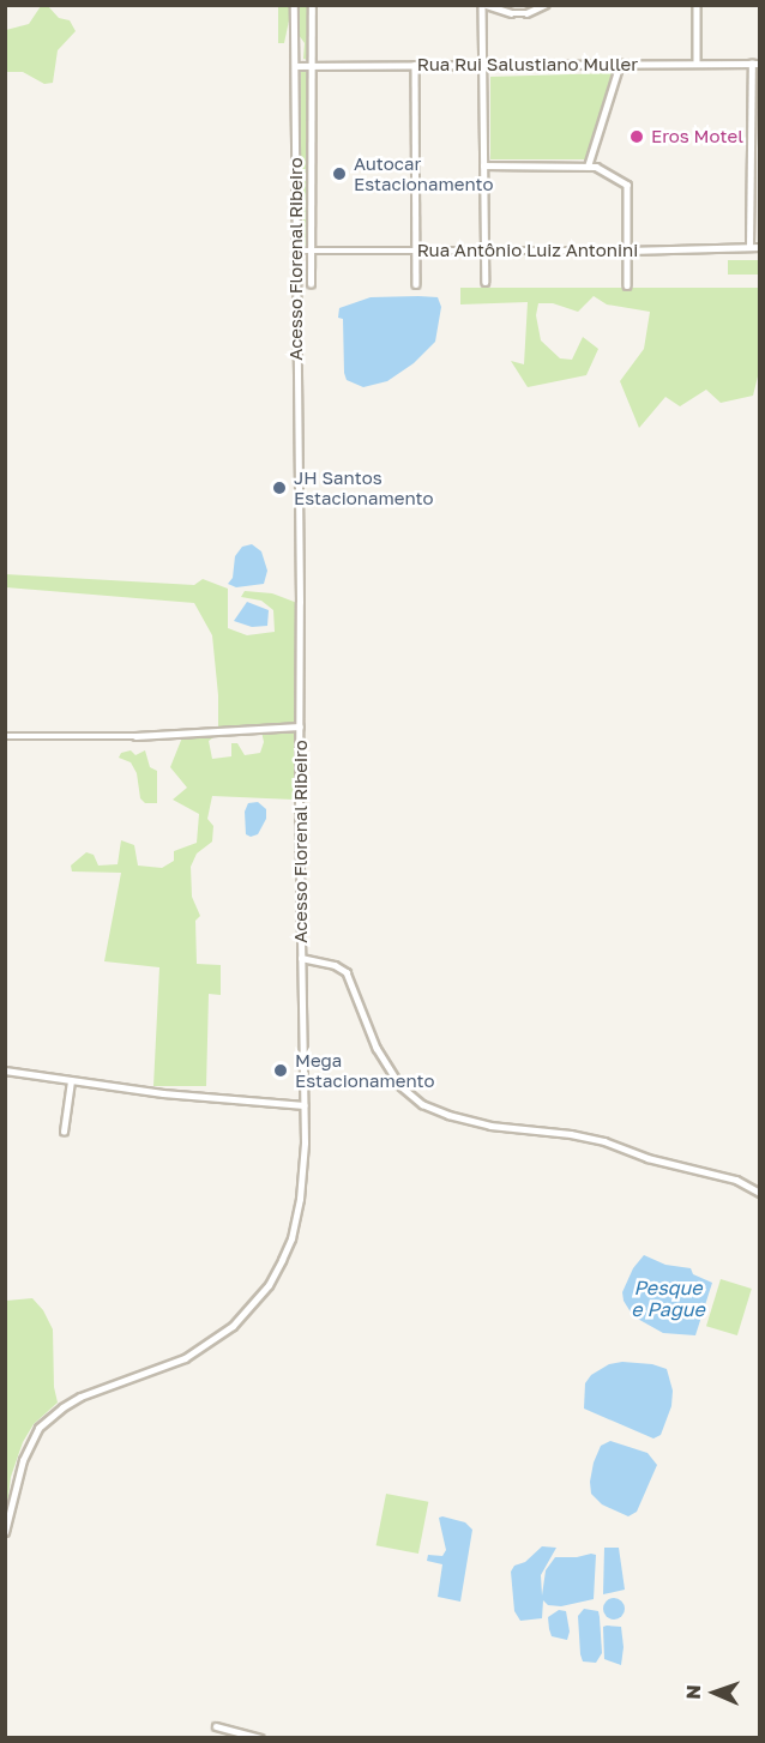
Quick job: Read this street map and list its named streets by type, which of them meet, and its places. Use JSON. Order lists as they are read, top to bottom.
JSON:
{
  "streets": {
    "street": ["Rua Rui Salustiano Muller", "Rua Antônio Luiz Antonini", "Acesso Florenal Ribeiro"]
  },
  "crossings": [
    ["Rua Rui Salustiano Muller", "Acesso Florenal Ribeiro"],
    ["Rua Antônio Luiz Antonini", "Acesso Florenal Ribeiro"]
  ],
  "water": ["Pesque e Pague"],
  "places": [
    "Eros Motel",
    "Autocar Estacionamento",
    "JH Santos Estacionamento",
    "Mega Estacionamento"
  ],
  "north": "left"
}
